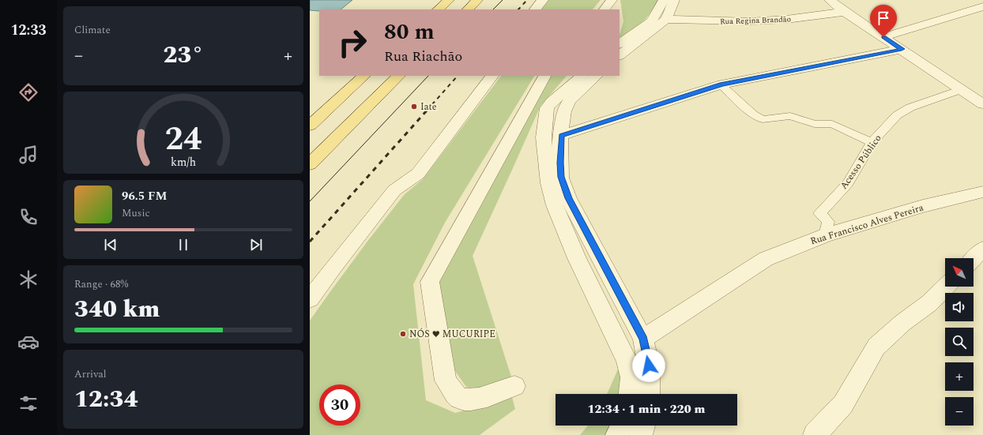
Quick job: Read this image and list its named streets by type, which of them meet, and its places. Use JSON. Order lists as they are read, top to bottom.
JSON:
{
  "streets": {
    "street": ["Rua Regina Brandão", "Rua Francisco Alves Pereira"],
    "lane": ["Acesso Público"]
  },
  "crossings": [
    ["Acesso Público", "Rua Francisco Alves Pereira"]
  ],
  "places": ["Iate", "NÓS ♥ MUCURIPE"],
  "north": "top left",
  "page": {
    "tabs": "12:33",
    "tile": [
      "Climate",
      ["Range · 68%", "340 km"],
      ["Arrival", "12:34"]
    ],
    "turn": ["80 m", "Rua Riachão"],
    "heat": ["−", "23°", "+"],
    "song": ["96.5 FM", "Music"],
    "map_buttons": ["+", "−"],
    "limit": "30",
    "trip": "12:34 · 1 min · 220 m",
    "gauge": ["24", "km/h"]
  }
}
